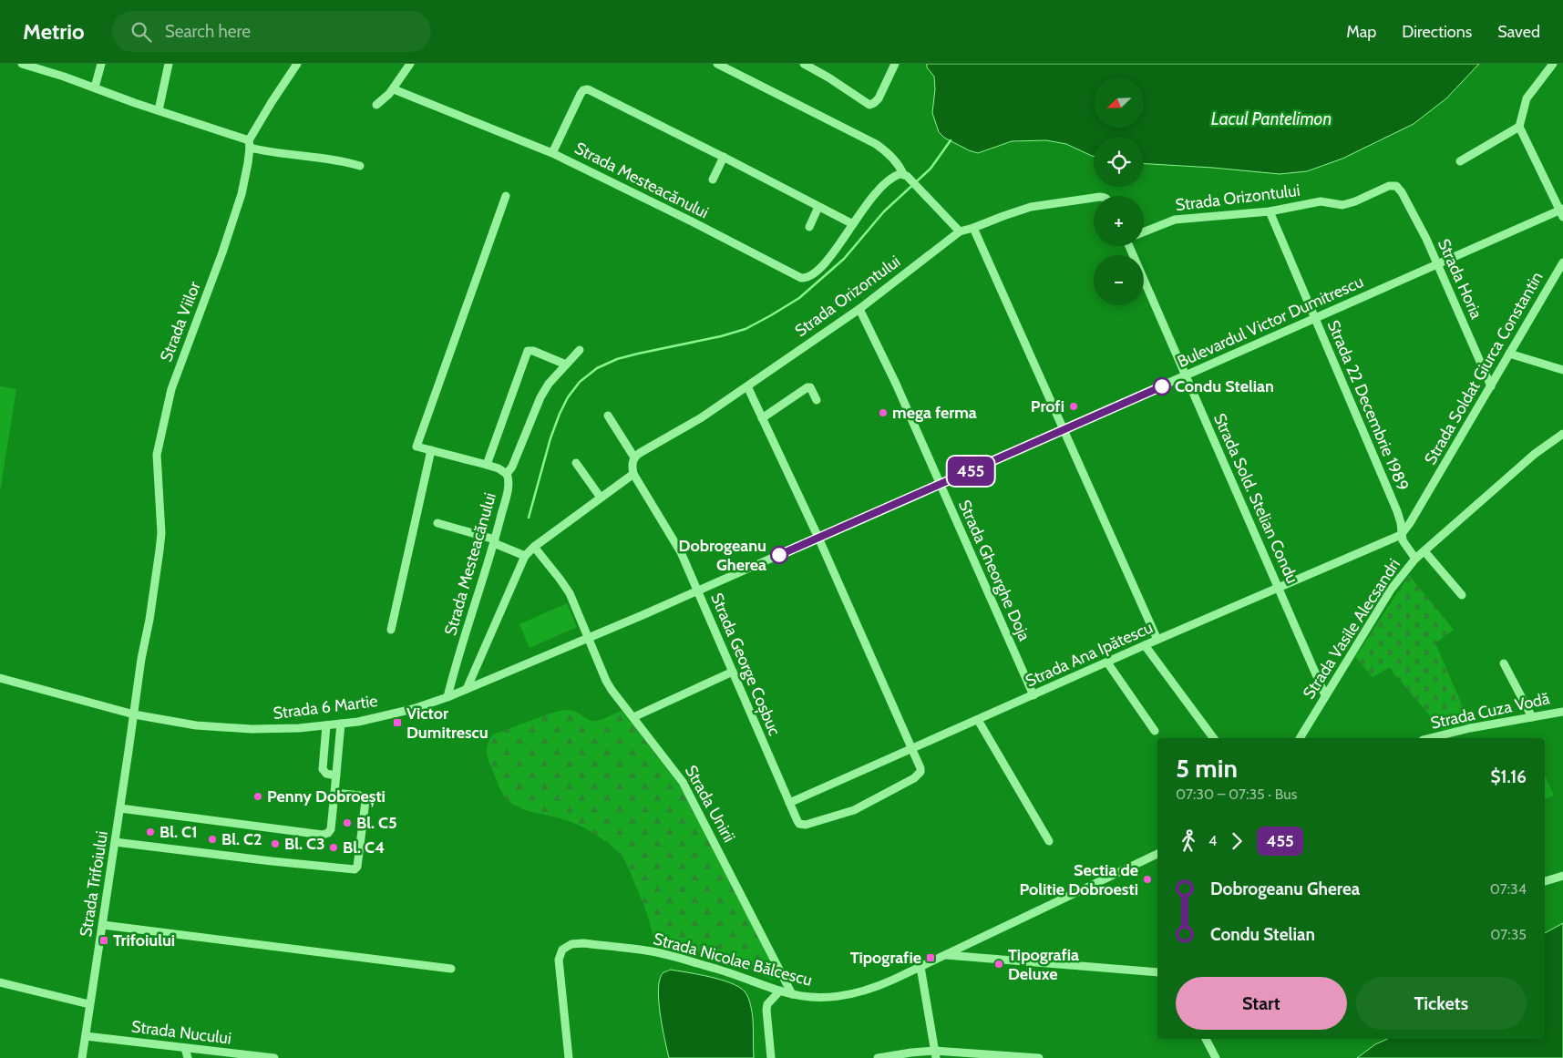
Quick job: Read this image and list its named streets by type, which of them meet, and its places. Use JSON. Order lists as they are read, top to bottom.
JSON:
{
  "streets": {
    "street": [
      "Strada Mesteacănului",
      "Strada Orizontului",
      "Strada Horia",
      "Strada Viilor",
      "Bulevardul Victor Dumitrescu",
      "Strada Soldat Giurca Constantin",
      "Strada 22 Decembrie 1989",
      "Strada Sold. Stelian Condu",
      "Strada Gheorghe Doja",
      "Strada Vasile Alecsandri",
      "Strada Ana Ipătescu",
      "Strada George Coșbuc",
      "Strada 6 Martie",
      "Strada Cuza Vodă",
      "Strada Unirii",
      "Strada Trifoiului",
      "Strada Nicolae Bălcescu",
      "Strada Nucului"
    ]
  },
  "crossings": [
    ["Strada Mesteacănului", "Strada 6 Martie"],
    ["Strada Orizontului", "Strada Horia"],
    ["Strada Orizontului", "Strada 22 Decembrie 1989"],
    ["Strada Orizontului", "Strada Gheorghe Doja"],
    ["Strada Horia", "Bulevardul Victor Dumitrescu"],
    ["Strada Horia", "Strada Soldat Giurca Constantin"],
    ["Strada Viilor", "Strada 6 Martie"],
    ["Strada Viilor", "Strada Trifoiului"],
    ["Bulevardul Victor Dumitrescu", "Strada 22 Decembrie 1989"],
    ["Bulevardul Victor Dumitrescu", "Strada Sold. Stelian Condu"],
    ["Bulevardul Victor Dumitrescu", "Strada Gheorghe Doja"],
    ["Bulevardul Victor Dumitrescu", "Strada George Coșbuc"],
    ["Bulevardul Victor Dumitrescu", "Strada 6 Martie"],
    ["Bulevardul Victor Dumitrescu", "Strada Unirii"],
    ["Strada Soldat Giurca Constantin", "Strada 22 Decembrie 1989"],
    ["Strada Soldat Giurca Constantin", "Strada Ana Ipătescu"],
    ["Strada 22 Decembrie 1989", "Strada Vasile Alecsandri"],
    ["Strada 22 Decembrie 1989", "Strada Ana Ipătescu"],
    ["Strada Sold. Stelian Condu", "Strada Vasile Alecsandri"],
    ["Strada Sold. Stelian Condu", "Strada Ana Ipătescu"],
    ["Strada Gheorghe Doja", "Strada Ana Ipătescu"],
    ["Strada Ana Ipătescu", "Strada George Coșbuc"],
    ["Strada 6 Martie", "Strada Unirii"],
    ["Strada 6 Martie", "Strada Trifoiului"],
    ["Strada Unirii", "Strada Nicolae Bălcescu"],
    ["Strada Trifoiului", "Strada Nucului"]
  ],
  "water": ["Lacul Pantelimon"],
  "places": {
    "other": [
      "Condu Stelian",
      "Profi",
      "mega ferma",
      "Dobrogeanu Gherea",
      "Penny Dobroești",
      "Bl. C5",
      "Bl. C1",
      "Bl. C2",
      "Bl. C3",
      "Bl. C4",
      "Sectia de Politie Dobroesti",
      "Tipografia Deluxe"
    ],
    "transit": ["Victor Dumitrescu", "Trifoiului", "Tipografie"]
  },
  "lines": ["bus line 455"],
  "north": "bottom left",
  "page": {
    "header": "Metrio",
    "search": "Search here",
    "nav": ["Map", "Directions", "Saved"],
    "on_map": "455",
    "map_buttons": ["+", "−"],
    "heading": ["5 min", "07:30 – 07:35 · Bus", "$1.16"],
    "legs": ["4", "455"],
    "list": [
      {
        "name": "Dobrogeanu Gherea",
        "value": "07:34"
      },
      {
        "name": "Condu Stelian",
        "value": "07:35"
      }
    ],
    "buttons": ["Start", "Tickets"]
  }
}
